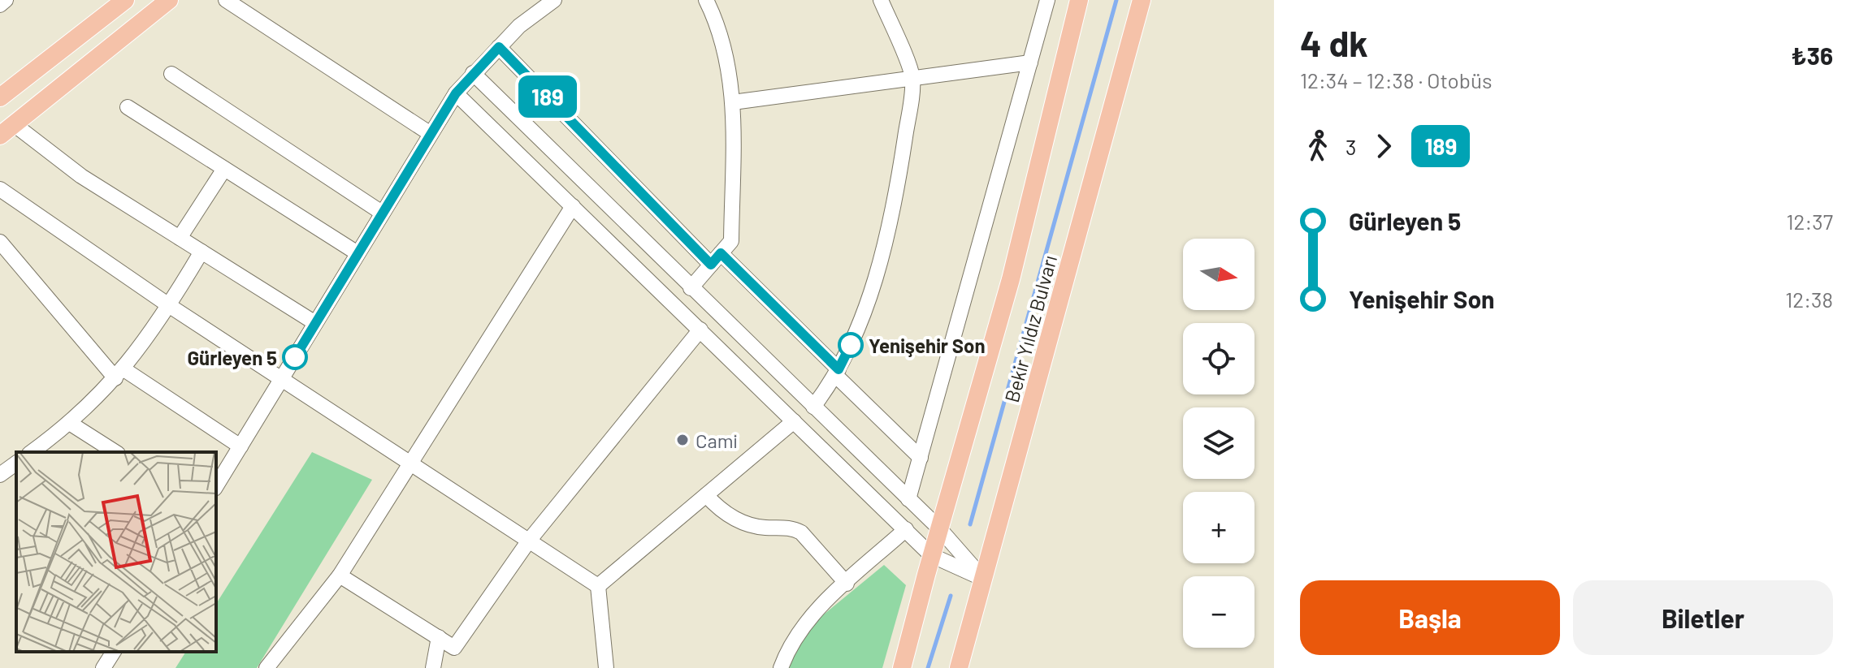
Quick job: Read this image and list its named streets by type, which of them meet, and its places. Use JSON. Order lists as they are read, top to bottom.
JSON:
{
  "streets": {
    "main road": ["Bekir Yıldız Bulvarı"]
  },
  "places": ["Yenişehir Son", "Gürleyen 5", "Cami"],
  "lines": ["bus line 189"],
  "north": "right",
  "page": {
    "on_map": "189",
    "heading": ["4 dk", "12:34 – 12:38 · Otobüs", "₺36"],
    "legs": ["3", "189"],
    "list": [
      {
        "name": "Gürleyen 5",
        "value": "12:37"
      },
      {
        "name": "Yenişehir Son",
        "value": "12:38"
      }
    ],
    "map_buttons": ["+", "−"],
    "buttons": ["Başla", "Biletler"]
  }
}
